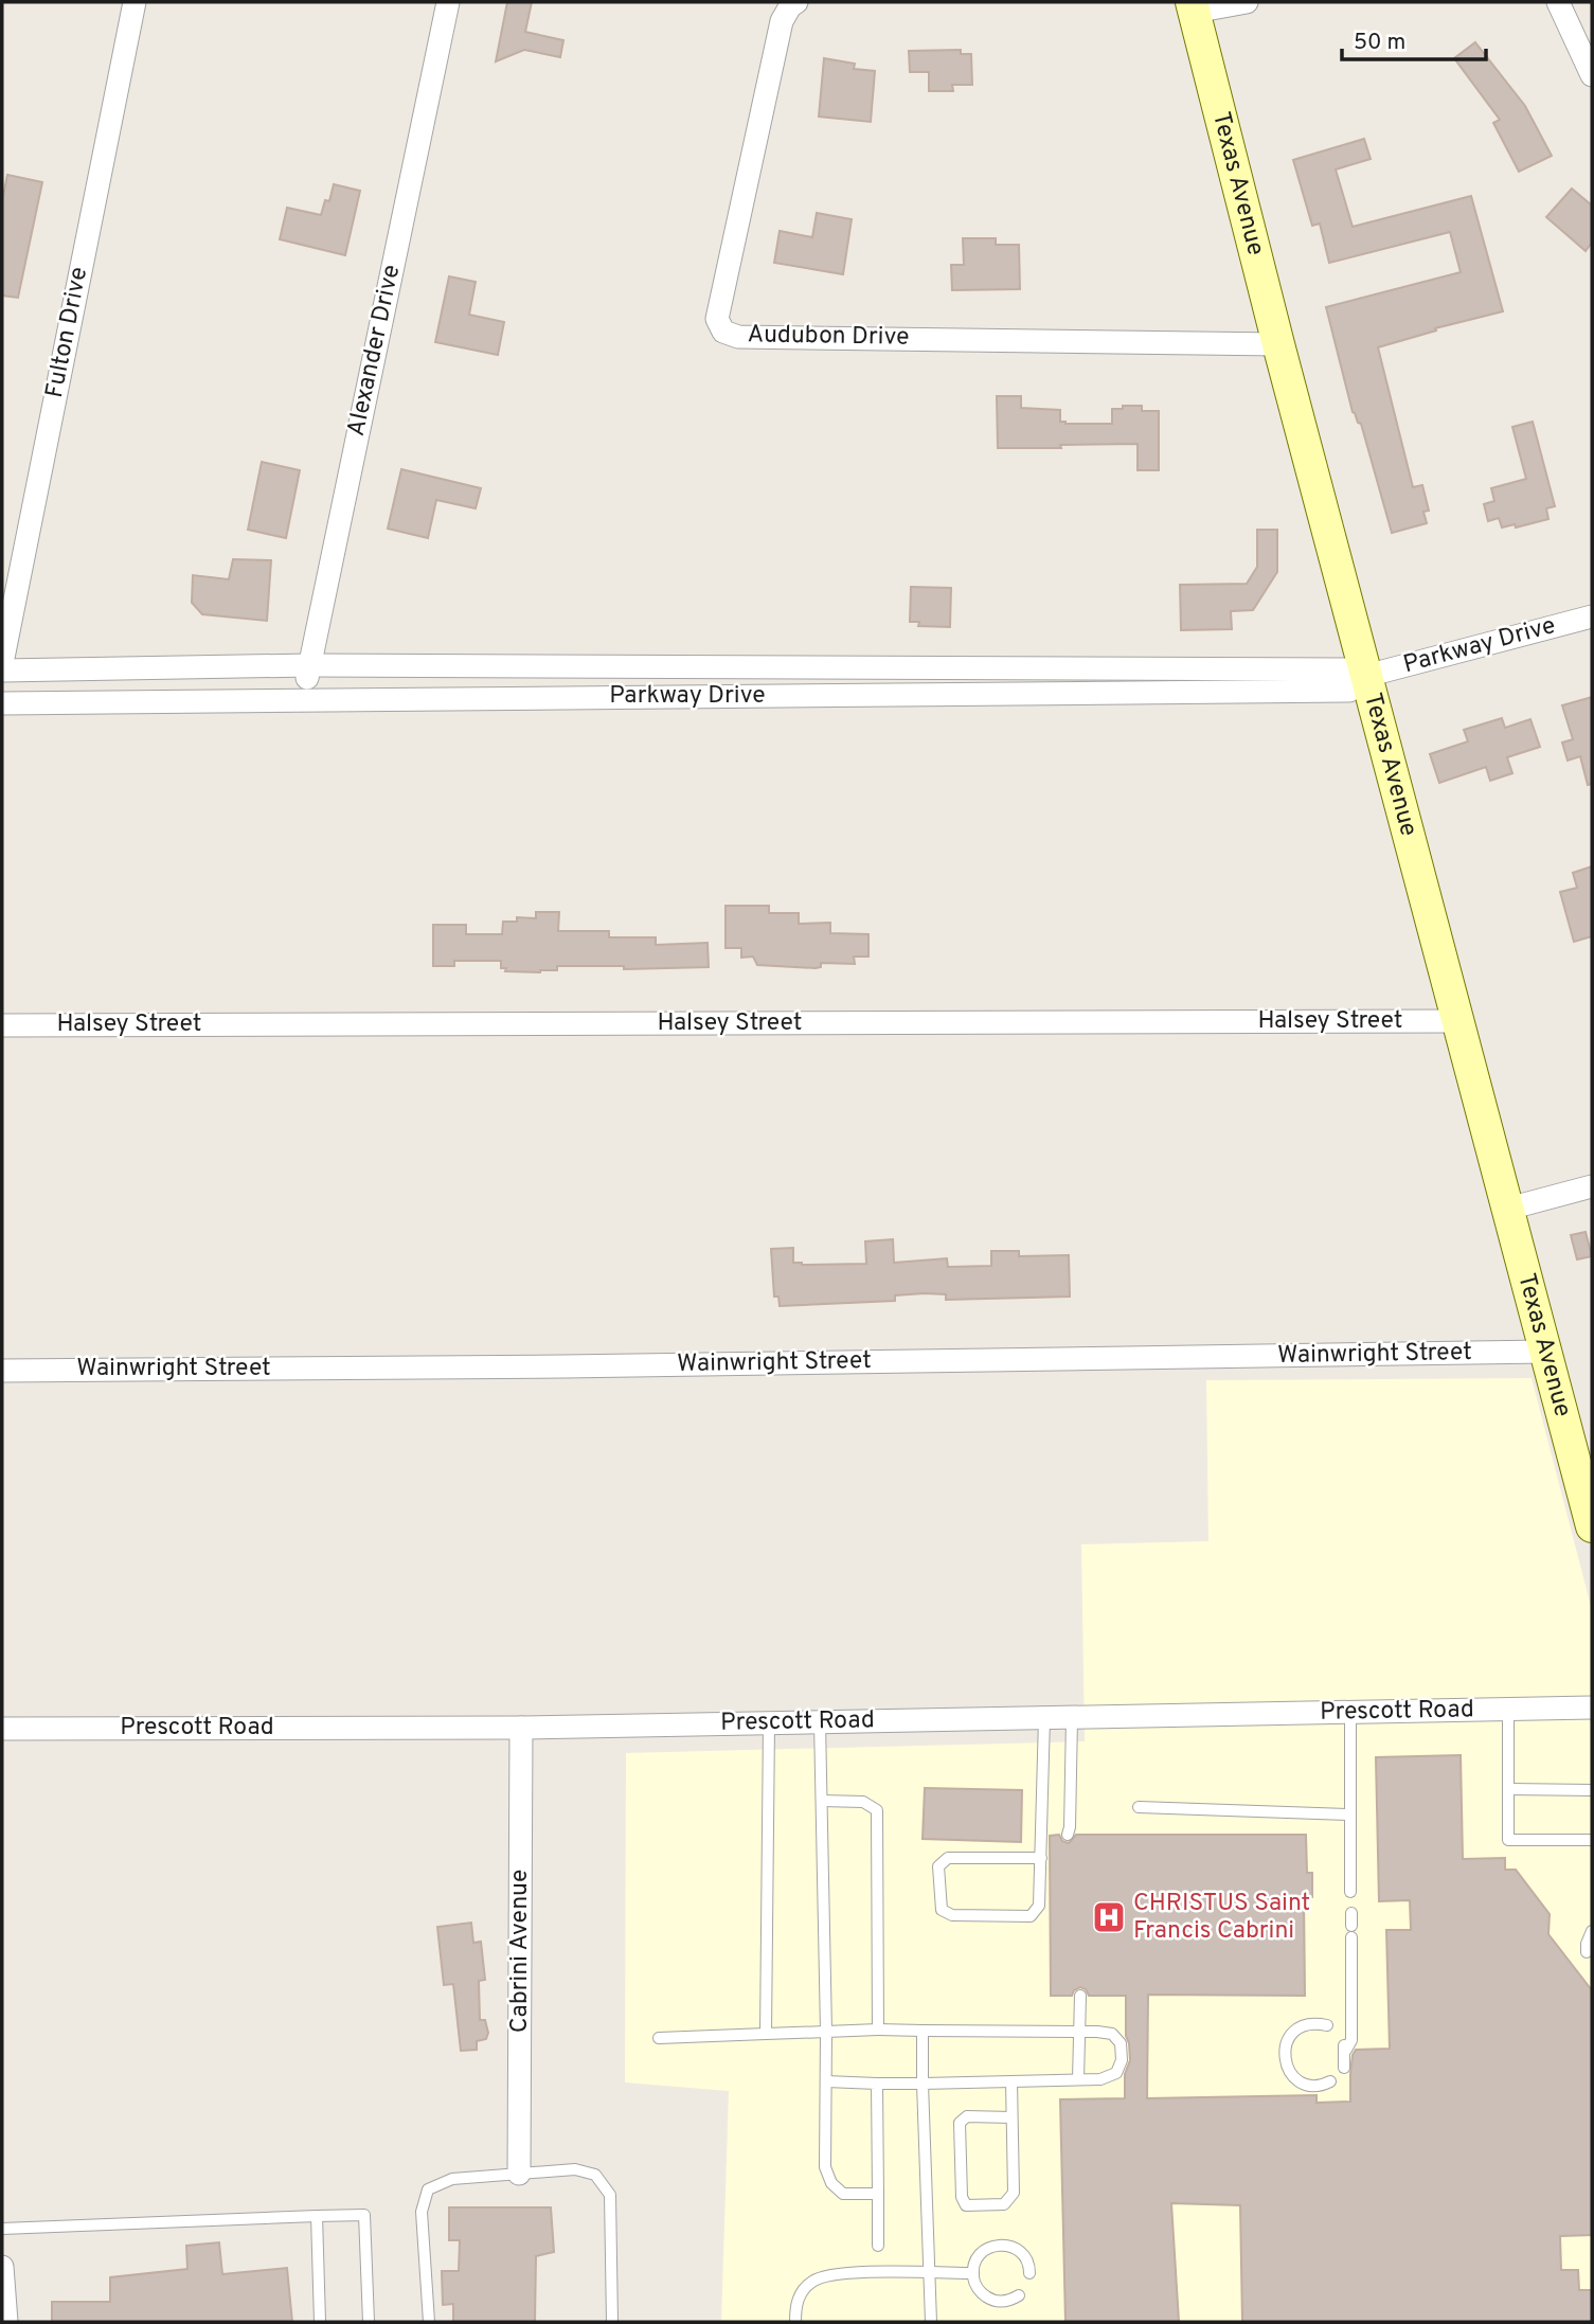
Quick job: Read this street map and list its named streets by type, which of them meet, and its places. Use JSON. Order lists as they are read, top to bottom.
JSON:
{
  "streets": {
    "street": [
      "Texas Avenue",
      "Fulton Drive",
      "Audubon Drive",
      "Alexander Drive",
      "Parkway Drive",
      "Halsey Street",
      "Wainwright Street",
      "Prescott Road",
      "Cabrini Avenue"
    ]
  },
  "crossings": [
    ["Texas Avenue", "Audubon Drive"],
    ["Texas Avenue", "Parkway Drive"],
    ["Texas Avenue", "Halsey Street"],
    ["Texas Avenue", "Wainwright Street"],
    ["Alexander Drive", "Parkway Drive"],
    ["Prescott Road", "Cabrini Avenue"]
  ],
  "places": {
    "hospital": ["CHRISTUS Saint Francis Cabrini"]
  },
  "scale_bar": "50 m"
}
